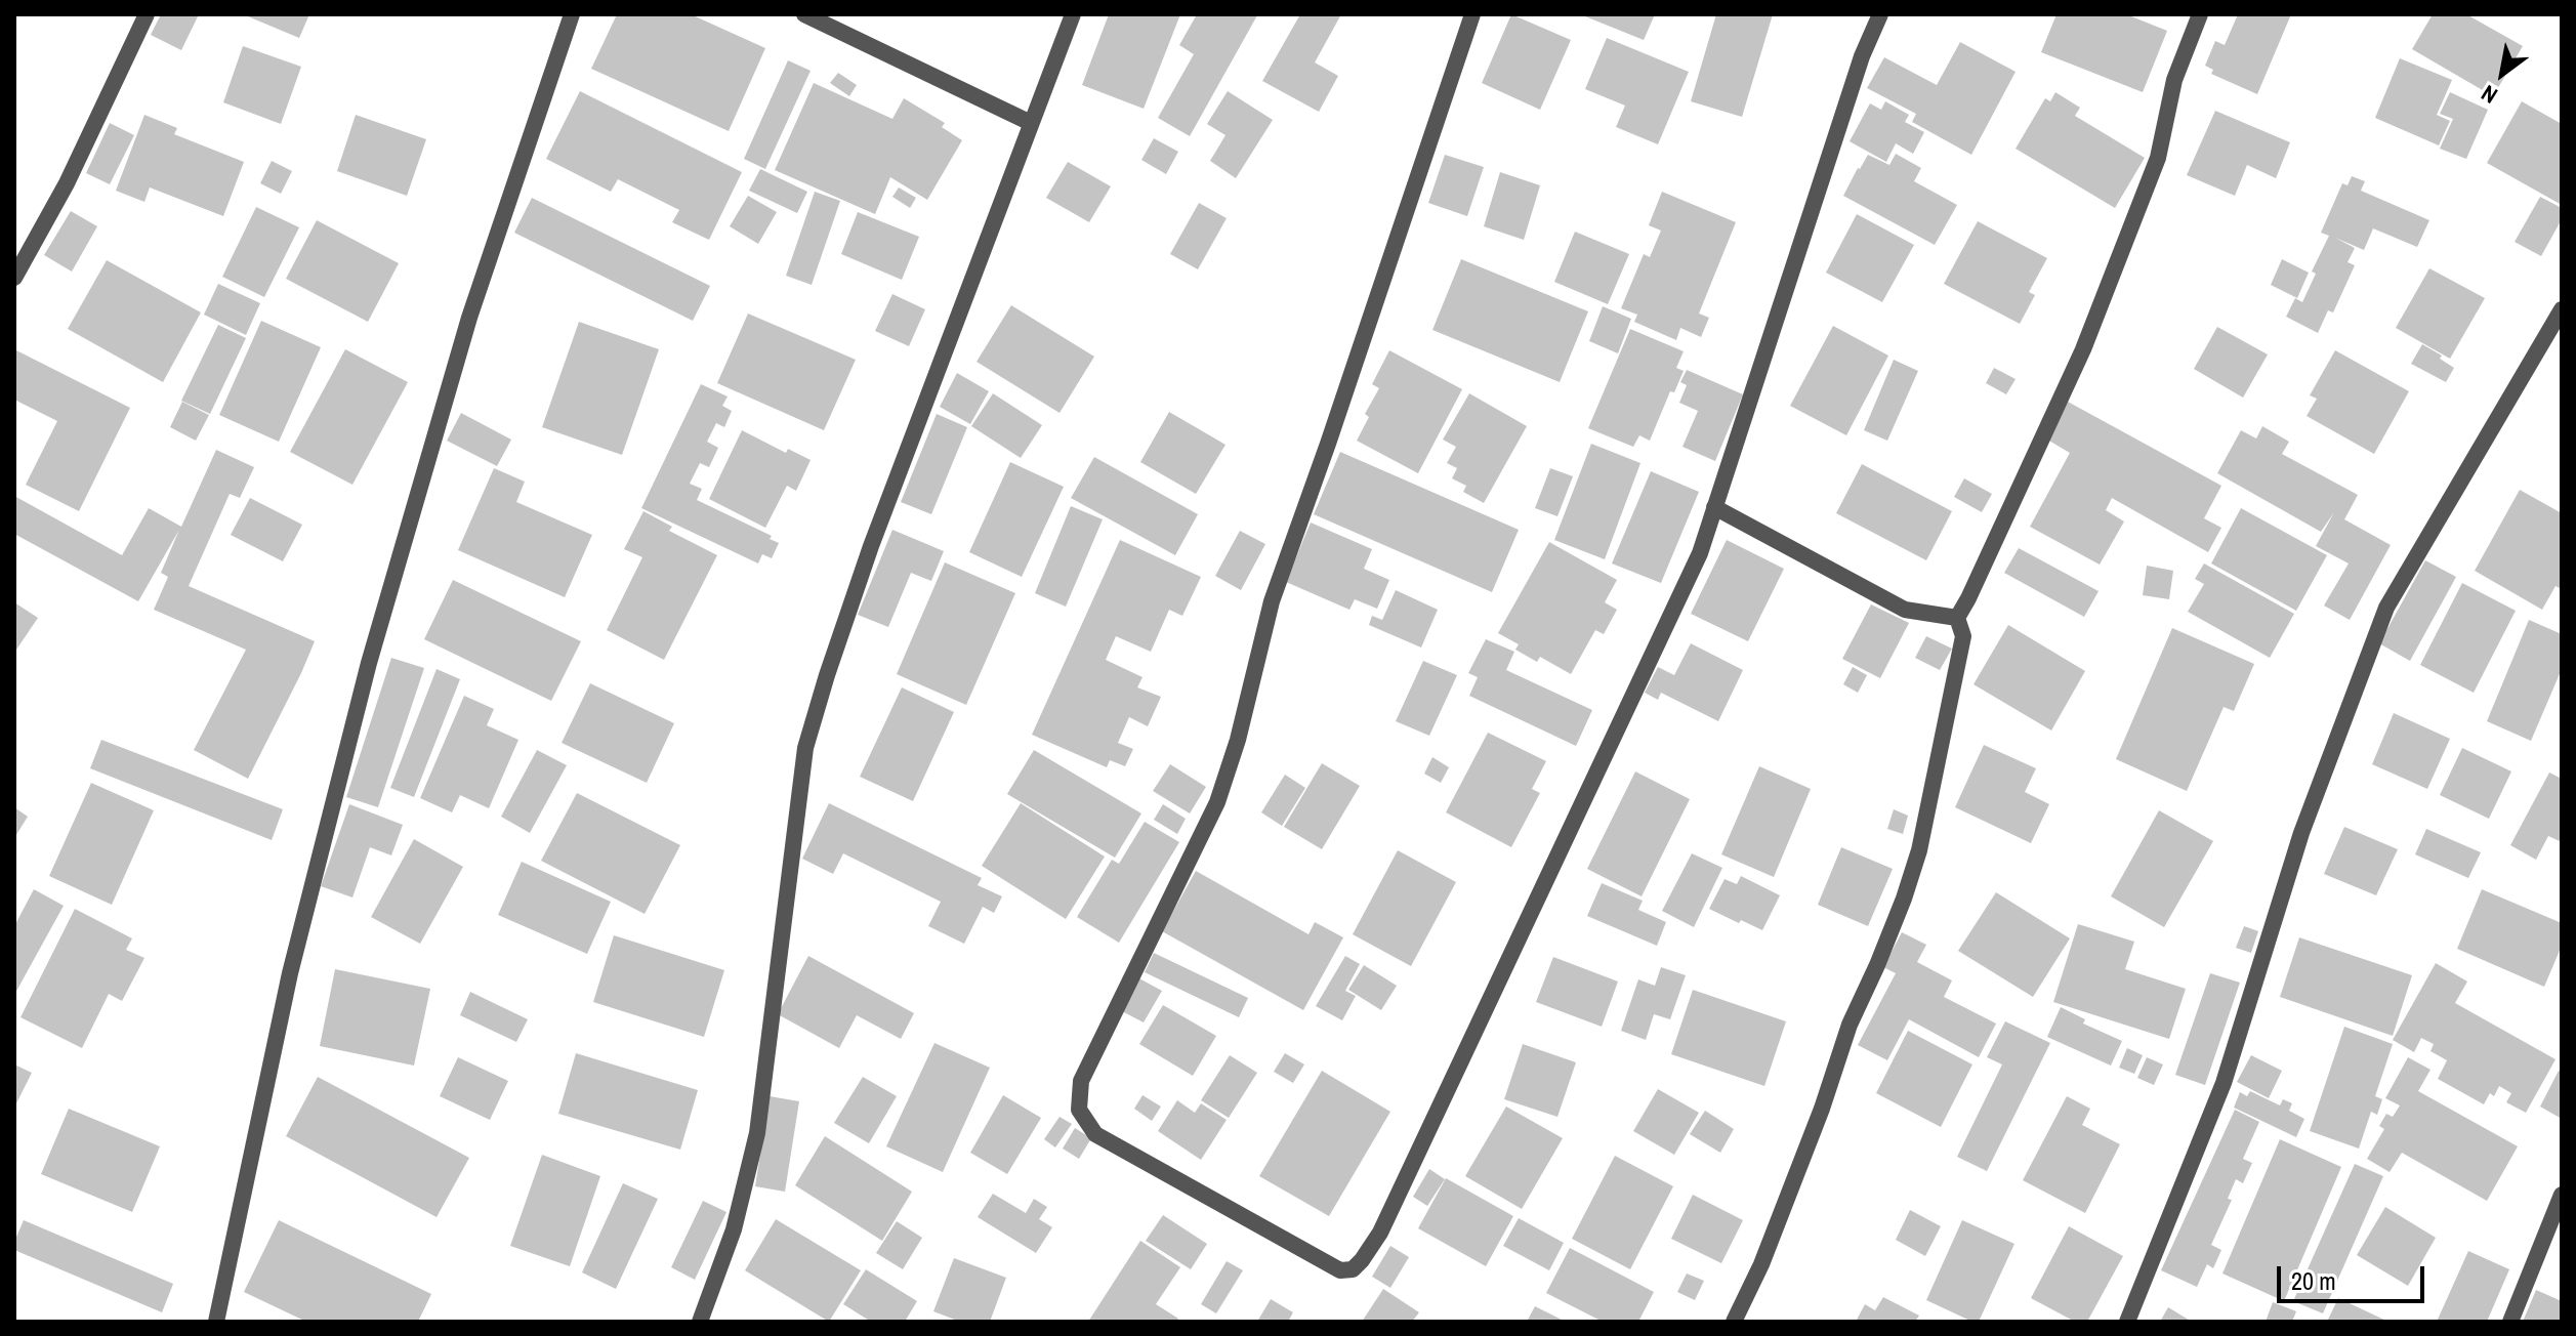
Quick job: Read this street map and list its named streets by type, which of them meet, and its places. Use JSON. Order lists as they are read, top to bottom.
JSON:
{
  "scale_bar": "20 m",
  "north": "bottom left"
}
